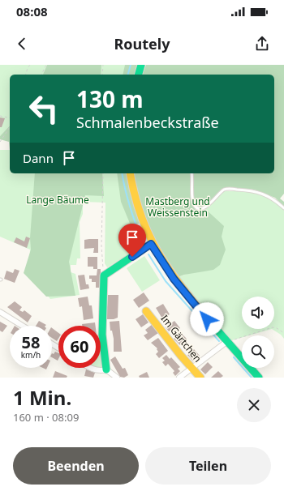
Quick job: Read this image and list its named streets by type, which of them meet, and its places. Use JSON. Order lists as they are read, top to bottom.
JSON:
{
  "streets": {
    "main road": ["Im Gärtchen"]
  },
  "parks": ["Lange Bäume", "Mastberg und Weissenstein"],
  "page": {
    "status": "08:08",
    "header": "Routely",
    "turn": ["130 m", "Schmalenbeckstraße"],
    "then": "Dann",
    "speed": "58 km/h",
    "limit": "60",
    "heading": ["1 Min.", "160 m · 08:09"],
    "buttons": ["Beenden", "Teilen"]
  }
}
